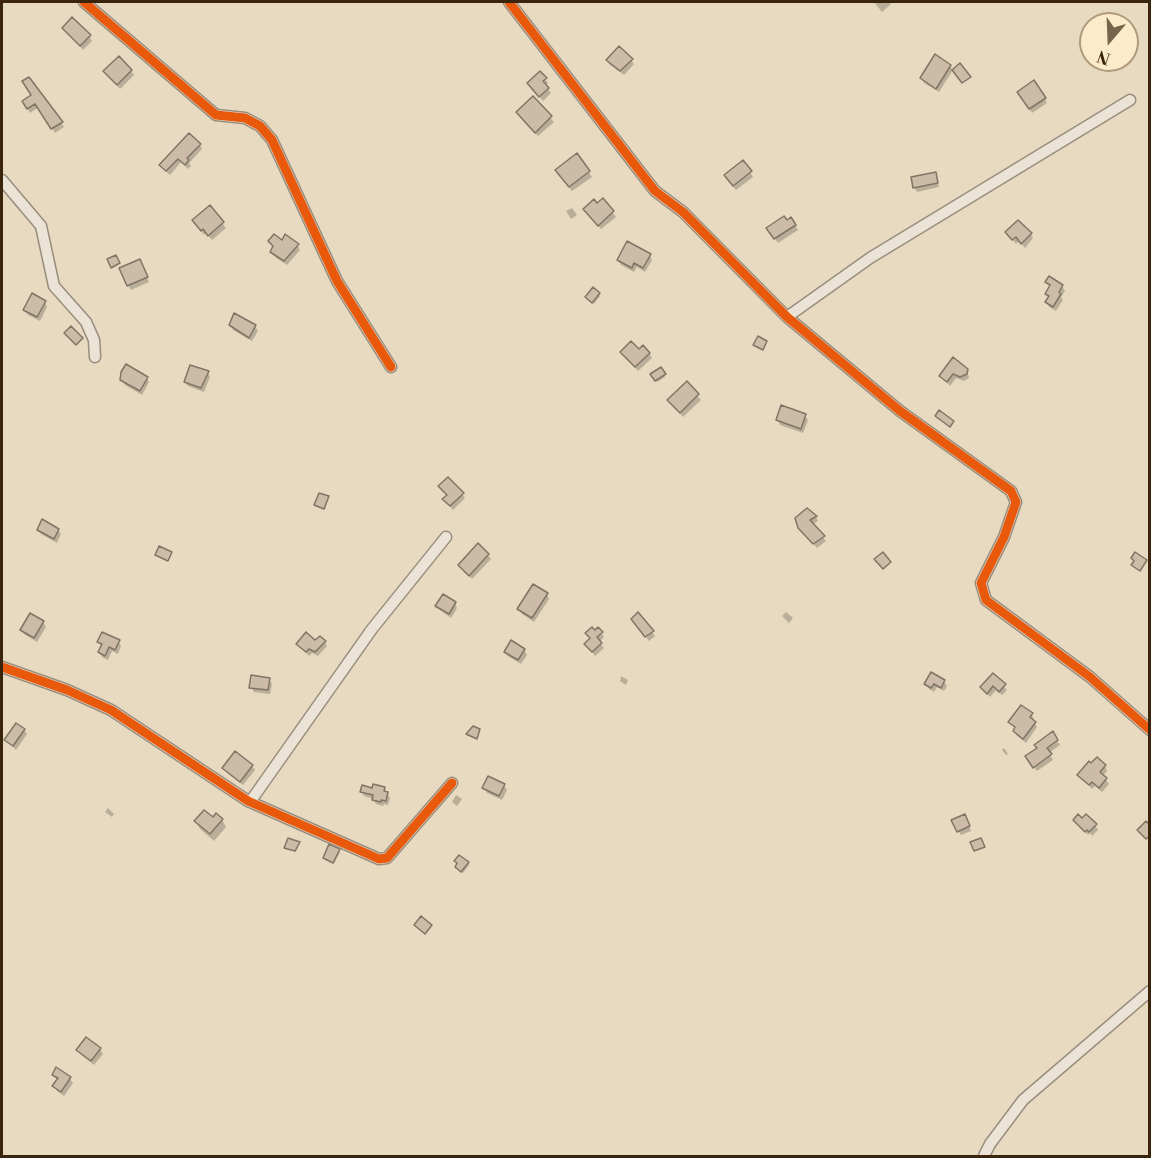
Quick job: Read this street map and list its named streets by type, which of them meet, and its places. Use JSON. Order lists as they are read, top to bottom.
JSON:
{
  "north": "bottom"
}
